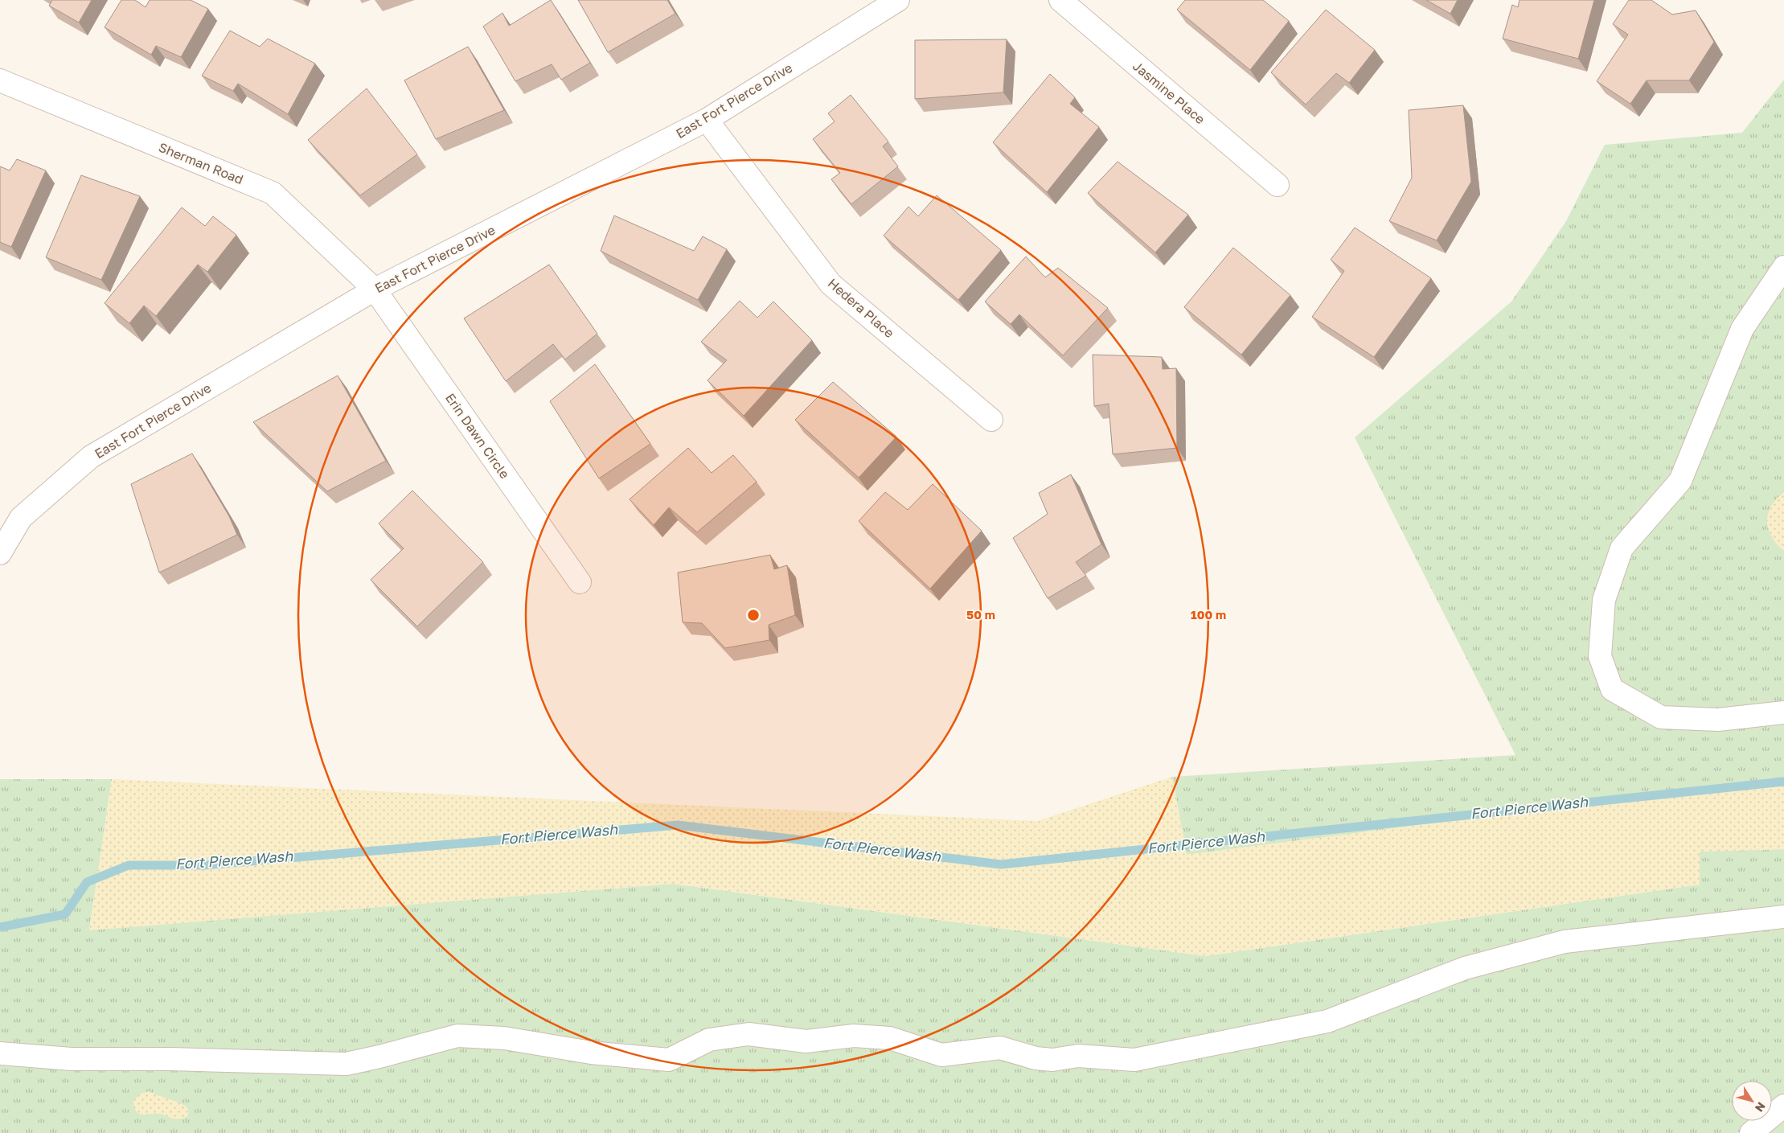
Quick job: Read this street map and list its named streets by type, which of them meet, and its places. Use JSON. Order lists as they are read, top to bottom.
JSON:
{
  "streets": {
    "street": [
      "Jasmine Place",
      "East Fort Pierce Drive",
      "Sherman Road",
      "Hedera Place",
      "Erin Dawn Circle"
    ]
  },
  "crossings": [
    ["East Fort Pierce Drive", "Sherman Road"],
    ["East Fort Pierce Drive", "Hedera Place"],
    ["East Fort Pierce Drive", "Erin Dawn Circle"],
    ["Sherman Road", "Erin Dawn Circle"]
  ],
  "water": ["Fort Pierce Wash"],
  "north": "bottom right",
  "rings": ["50 m", "100 m"]
}
